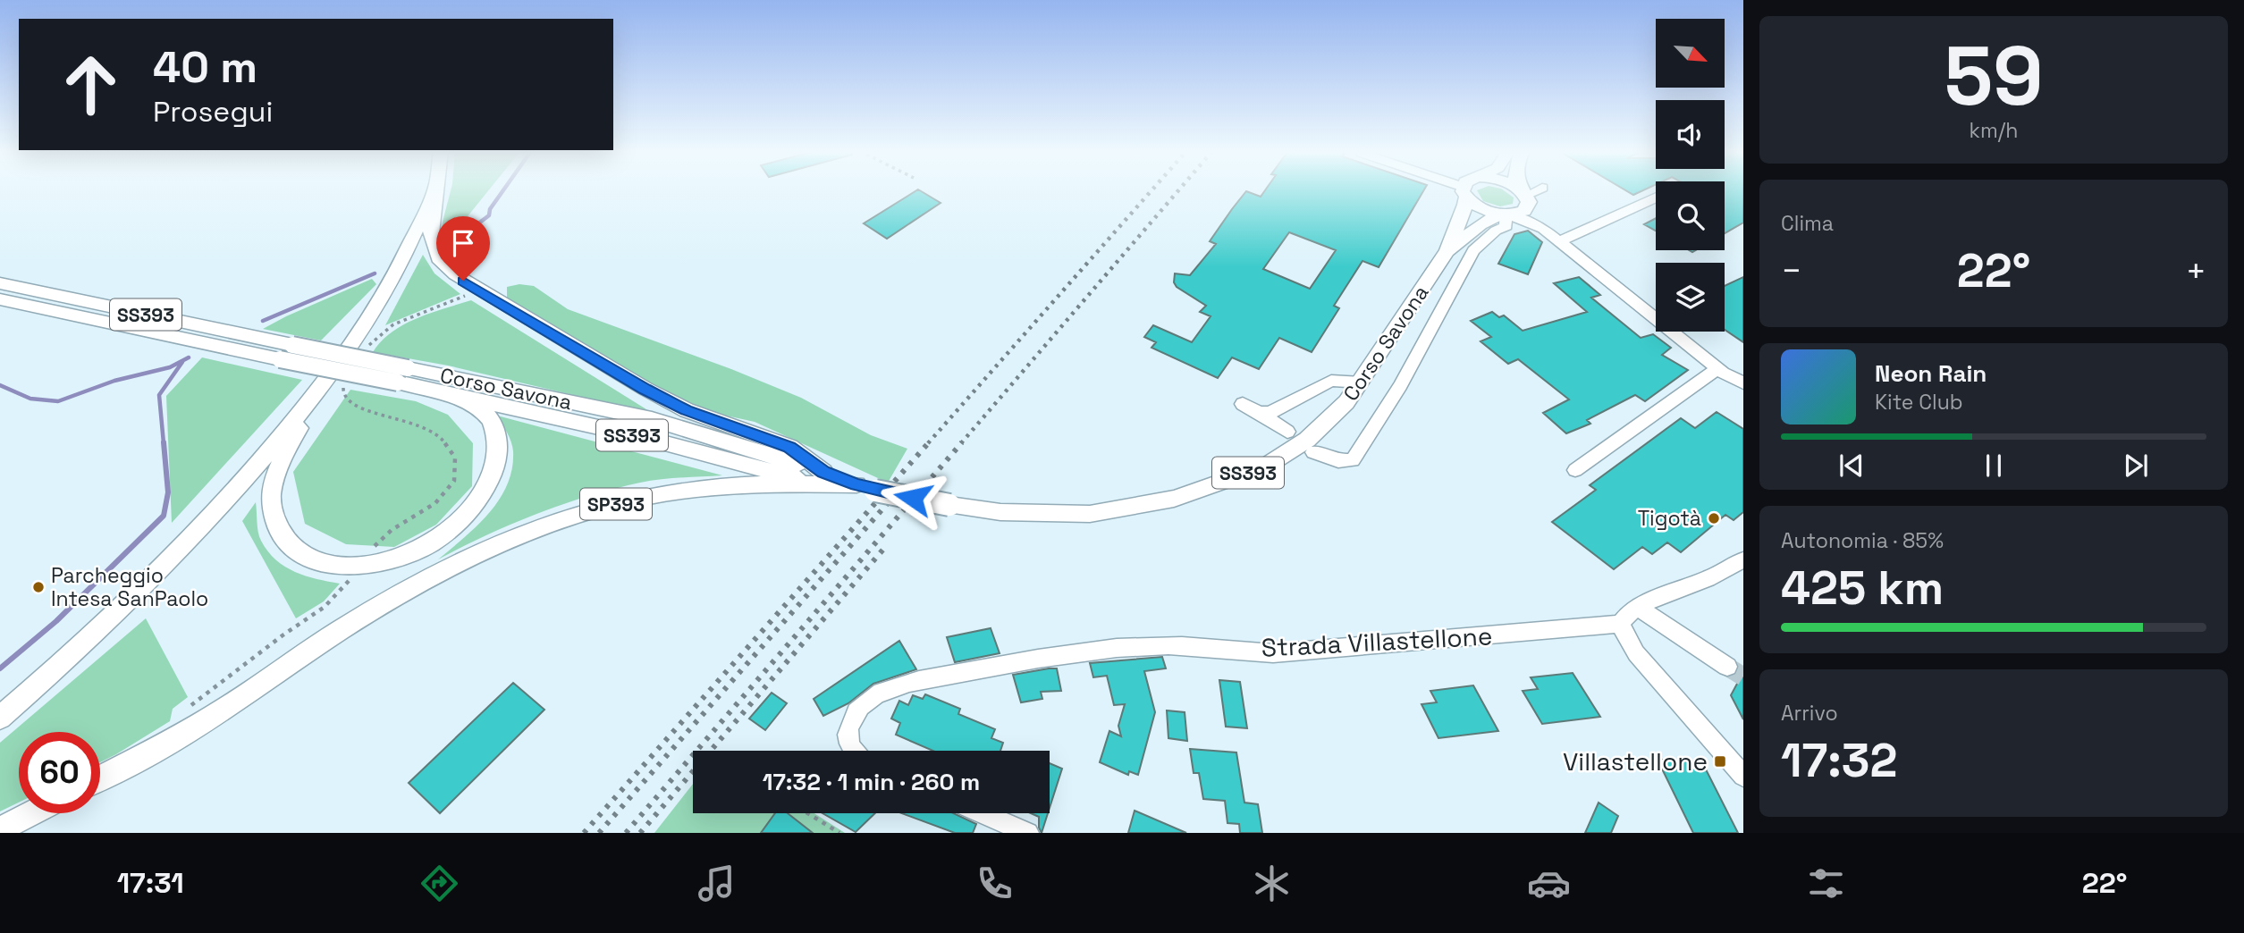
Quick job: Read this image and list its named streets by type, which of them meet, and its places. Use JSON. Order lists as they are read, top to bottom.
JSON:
{
  "streets": {
    "main road": ["SS393", "Corso Savona", "SP393"],
    "street": ["Strada Villastellone"]
  },
  "crossings": [
    ["Corso Savona", "SP393"]
  ],
  "places": {
    "other": ["Tigotà", "Parcheggio Intesa SanPaolo"],
    "transit": ["Villastellone"]
  },
  "north": "bottom right",
  "page": {
    "tile": [
      ["59", "km/h"],
      "Clima",
      ["Autonomia · 85%", "425 km"],
      ["Arrivo", "17:32"]
    ],
    "turn": ["40 m", "Prosegui"],
    "heat": ["−", "22°", "+"],
    "song": ["Neon Rain", "Kite Club"],
    "limit": "60",
    "trip": "17:32 · 1 min · 260 m",
    "tabs": ["17:31", "22°"]
  }
}
